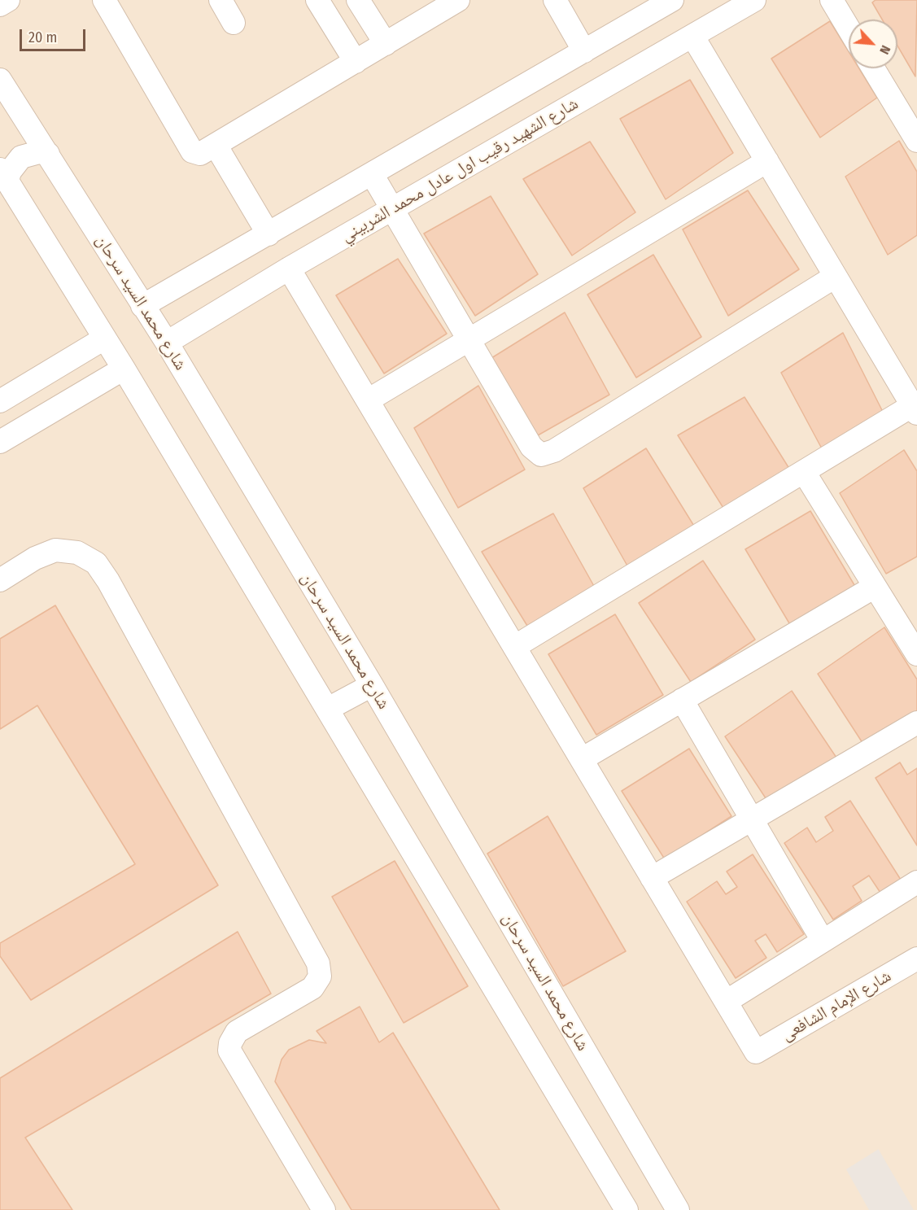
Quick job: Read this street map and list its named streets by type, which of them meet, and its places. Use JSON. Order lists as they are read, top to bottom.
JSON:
{
  "streets": {
    "street": ["شارع الشهيد رقيب اول عادل محمد الشربيني", "شارع محمد السيد سرحان", "شارع الإمام الشافعى"]
  },
  "crossings": [
    ["شارع الشهيد رقيب اول عادل محمد الشربيني", "شارع محمد السيد سرحان"]
  ],
  "scale_bar": "20 m",
  "north": "bottom right"
}
